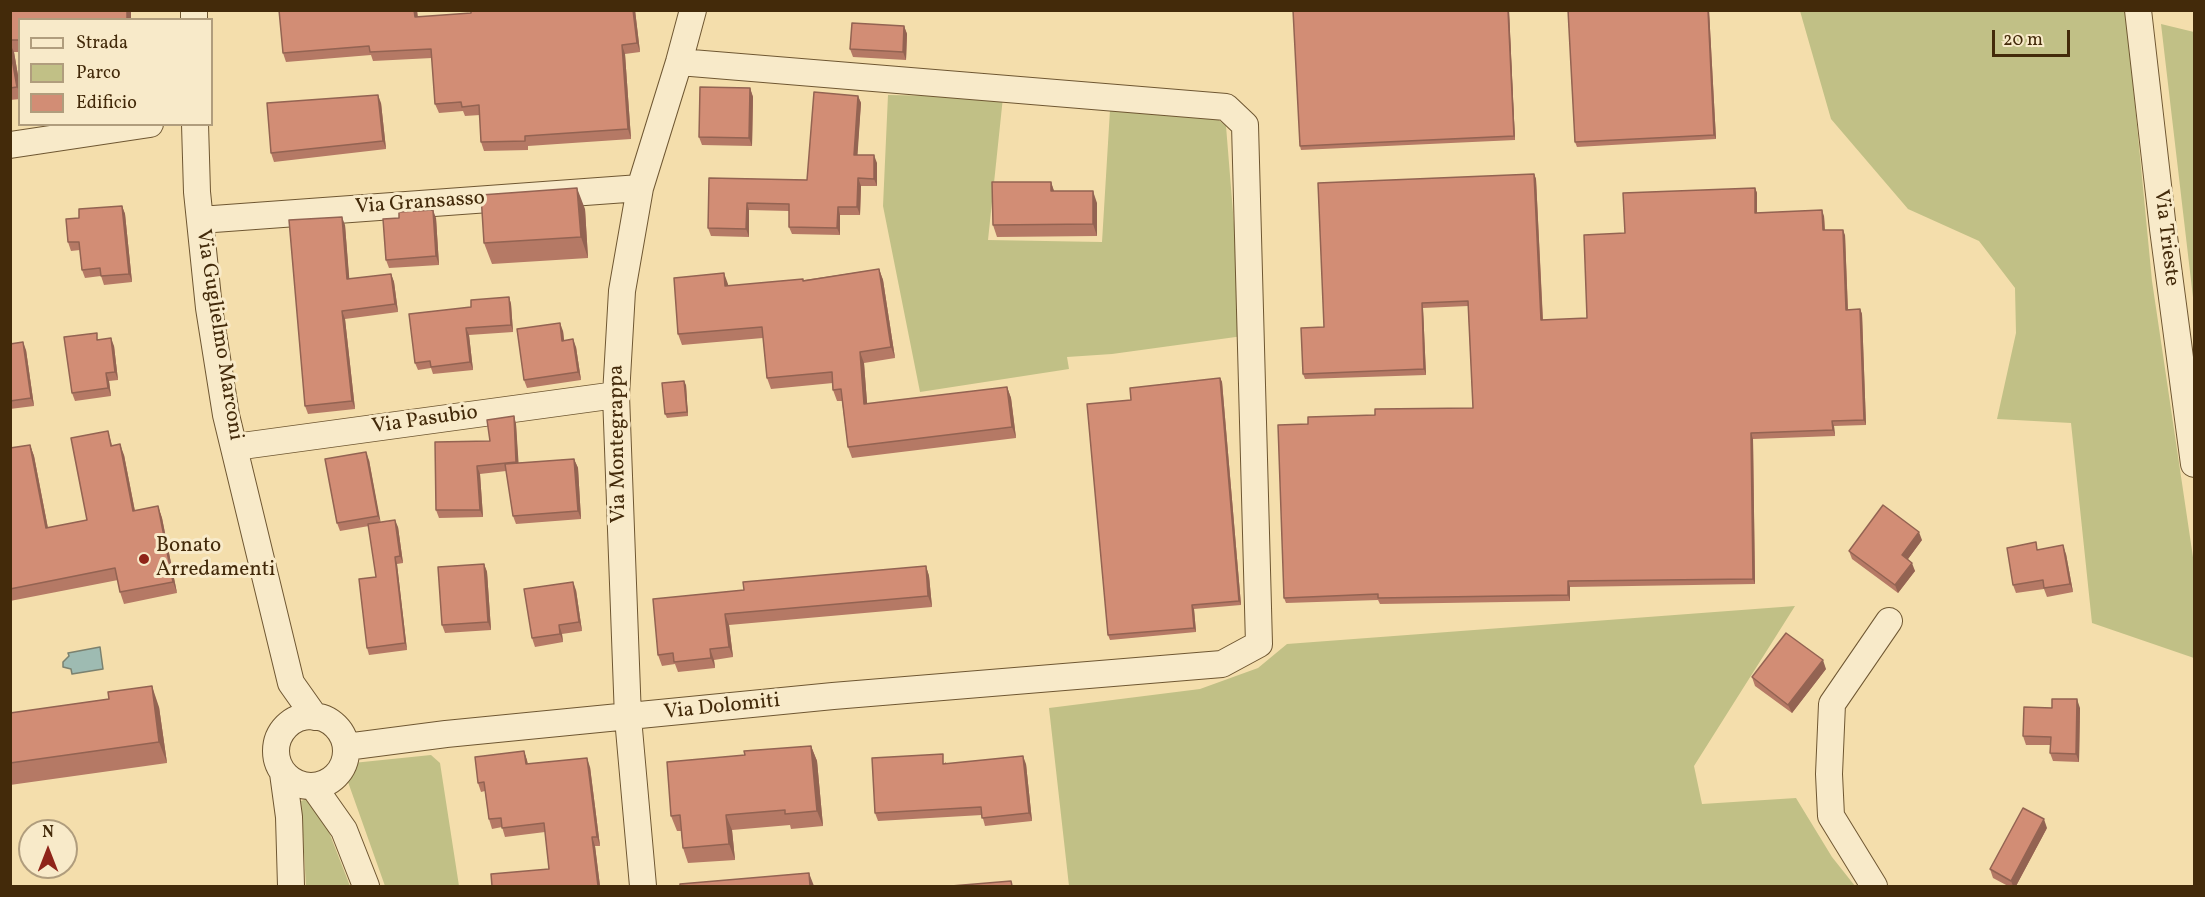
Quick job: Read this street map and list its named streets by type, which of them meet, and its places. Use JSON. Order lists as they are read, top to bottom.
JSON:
{
  "streets": {
    "street": [
      "Via Gransasso",
      "Via Trieste",
      "Via Guglielmo Marconi",
      "Via Pasubio",
      "Via Montegrappa",
      "Via Dolomiti"
    ]
  },
  "crossings": [
    ["Via Gransasso", "Via Guglielmo Marconi"],
    ["Via Gransasso", "Via Montegrappa"],
    ["Via Guglielmo Marconi", "Via Pasubio"],
    ["Via Guglielmo Marconi", "Via Dolomiti"],
    ["Via Pasubio", "Via Montegrappa"],
    ["Via Montegrappa", "Via Dolomiti"]
  ],
  "places": ["Bonato Arredamenti"],
  "legend": ["Strada", "Parco", "Edificio"],
  "scale_bar": "20 m",
  "north": "top"
}
